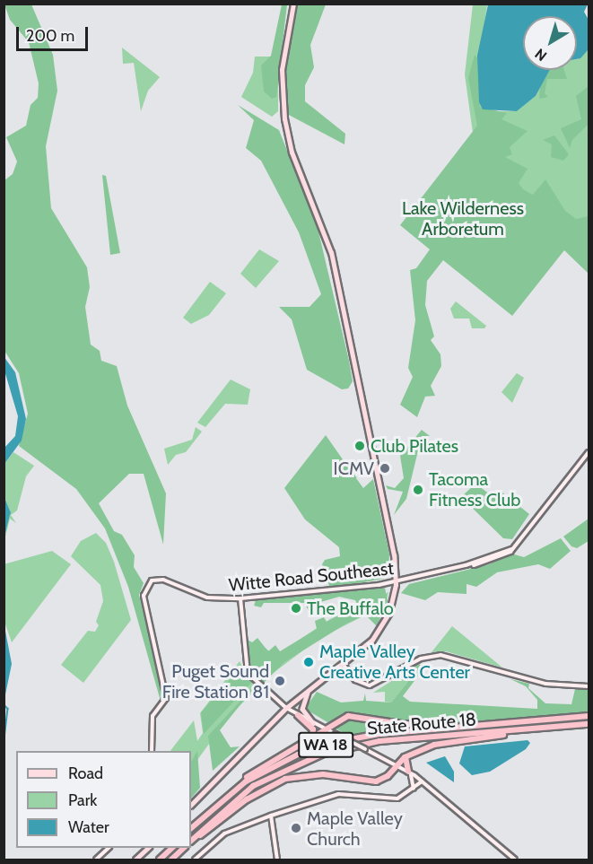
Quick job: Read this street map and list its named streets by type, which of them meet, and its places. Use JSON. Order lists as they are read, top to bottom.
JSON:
{
  "streets": {
    "highway": ["State Route 18", "WA 18"],
    "street": ["Witte Road Southeast"]
  },
  "parks": ["Lake Wilderness Arboretum"],
  "places": [
    "Club Pilates",
    "ICMV",
    "Tacoma Fitness Club",
    "The Buffalo",
    "Maple Valley Creative Arts Center",
    "Puget Sound Fire Station 81",
    "Maple Valley Church"
  ],
  "legend": ["Road", "Park", "Water"],
  "scale_bar": "200 m",
  "north": "bottom left"
}
